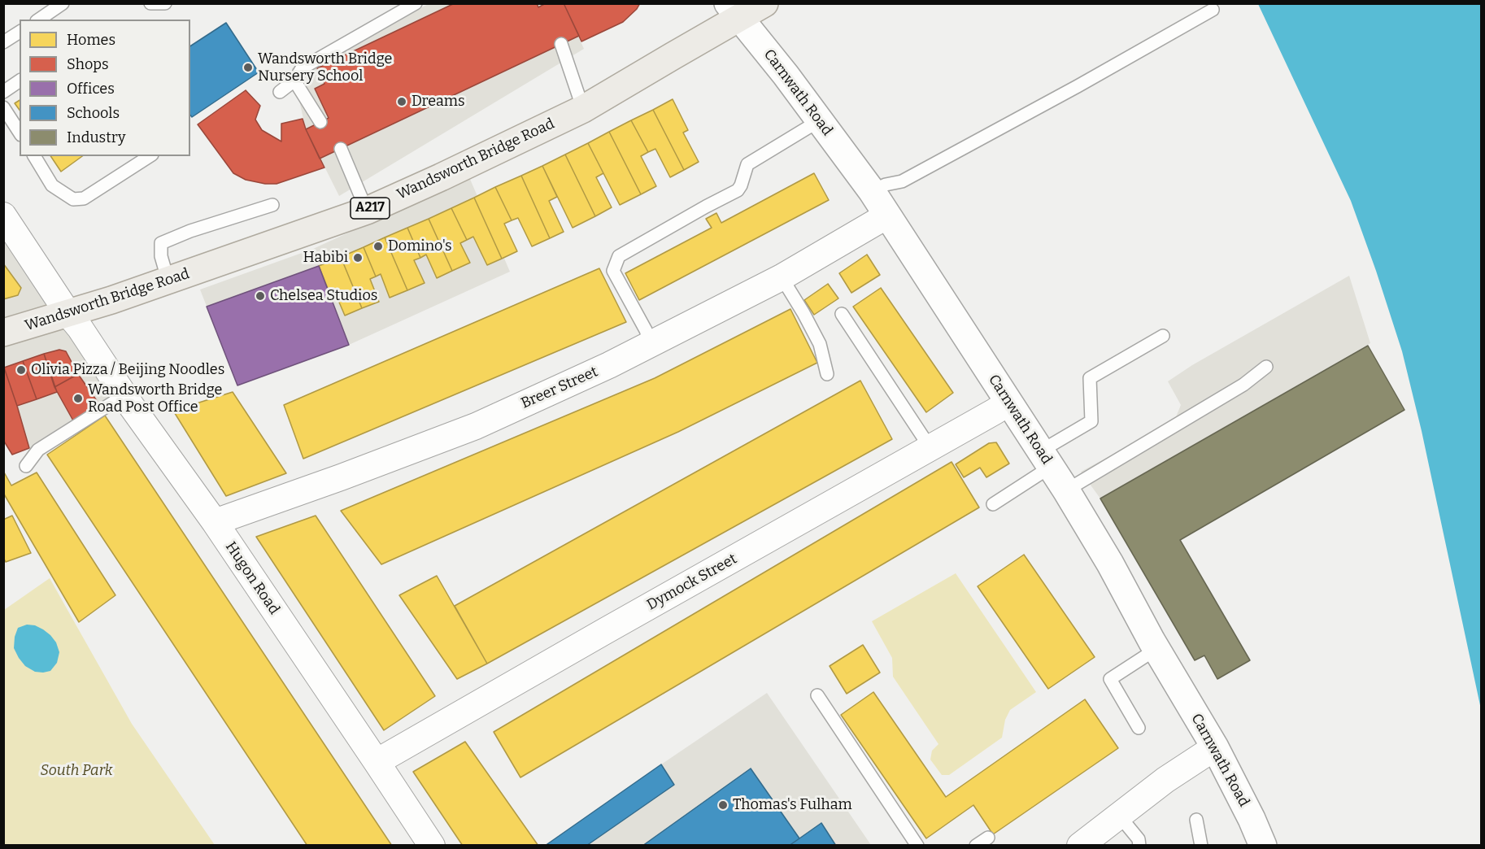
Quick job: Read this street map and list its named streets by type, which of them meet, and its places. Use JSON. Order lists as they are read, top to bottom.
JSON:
{
  "streets": {
    "main road": ["Wandsworth Bridge Road", "A217"],
    "street": [
      "Carnwath Road",
      "Breer Street",
      "Hugon Road",
      "Dymock Street"
    ]
  },
  "crossings": [
    ["Carnwath Road", "Wandsworth Bridge Road"],
    ["Carnwath Road", "Breer Street"],
    ["Carnwath Road", "Dymock Street"],
    ["Wandsworth Bridge Road", "Hugon Road"],
    ["Breer Street", "Hugon Road"],
    ["Hugon Road", "Dymock Street"]
  ],
  "parks": ["South Park"],
  "places": [
    "Wandsworth Bridge Nursery School",
    "Dreams",
    "Domino's",
    "Habibi",
    "Chelsea Studios",
    "Olivia Pizza / Beijing Noodles",
    "Wandsworth Bridge Road Post Office",
    "Thomas's Fulham"
  ],
  "legend": [
    "Homes",
    "Shops",
    "Offices",
    "Schools",
    "Industry"
  ]
}
